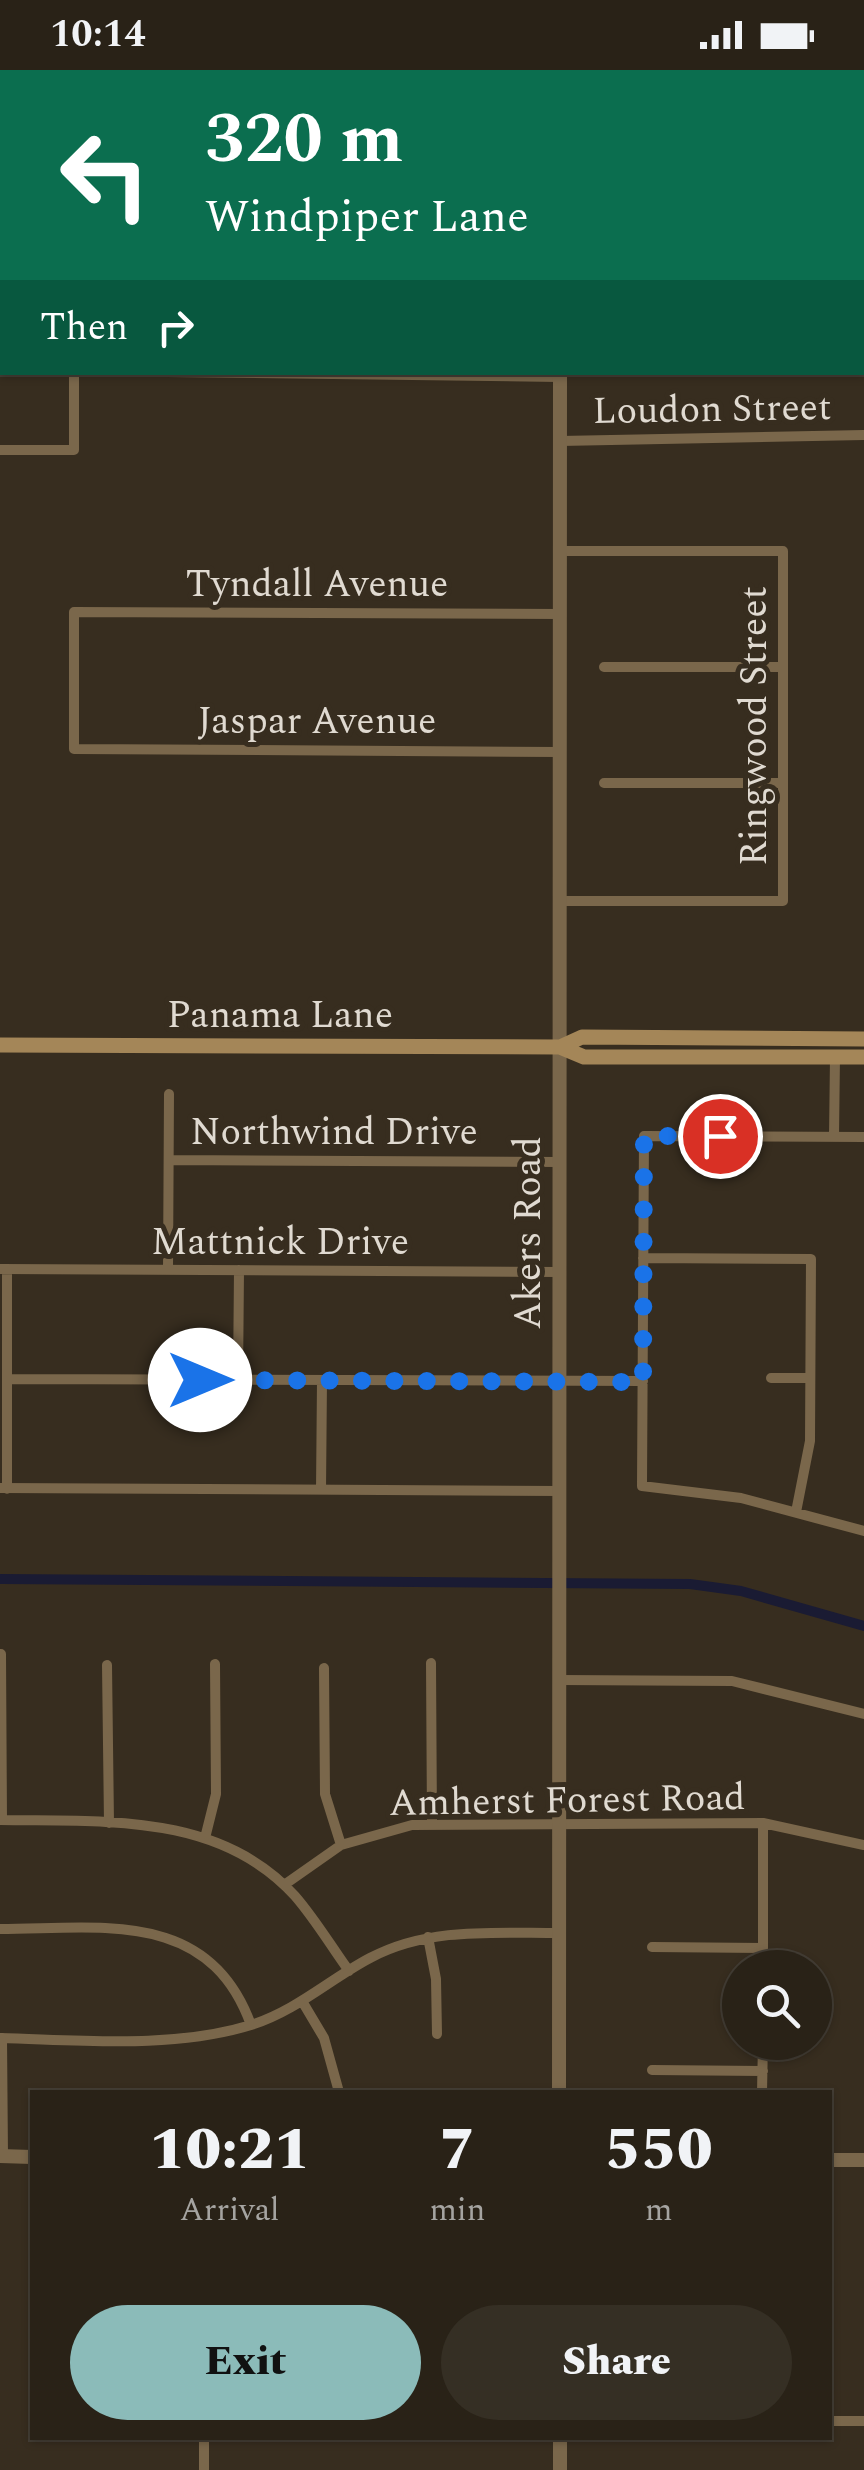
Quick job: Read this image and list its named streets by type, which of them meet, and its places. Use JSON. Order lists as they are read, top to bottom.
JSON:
{
  "streets": {
    "main road": ["Panama Lane"],
    "street": [
      "Loudon Street",
      "Tyndall Avenue",
      "Jaspar Avenue",
      "Ringwood Street",
      "Northwind Drive",
      "Akers Road",
      "Mattnick Drive",
      "Amherst Forest Road"
    ]
  },
  "crossings": [
    ["Loudon Street", "Akers Road"],
    ["Tyndall Avenue", "Jaspar Avenue"],
    ["Tyndall Avenue", "Akers Road"],
    ["Jaspar Avenue", "Akers Road"],
    ["Ringwood Street", "Akers Road"],
    ["Panama Lane", "Akers Road"],
    ["Northwind Drive", "Akers Road"],
    ["Akers Road", "Mattnick Drive"],
    ["Akers Road", "Amherst Forest Road"]
  ],
  "page": {
    "status": "10:14",
    "turn": ["320 m", "Windpiper Lane"],
    "then": "Then",
    "eta": [
      "10:21",
      "Arrival",
      "7",
      "min",
      "550",
      "m"
    ],
    "buttons": ["Exit", "Share"]
  }
}
